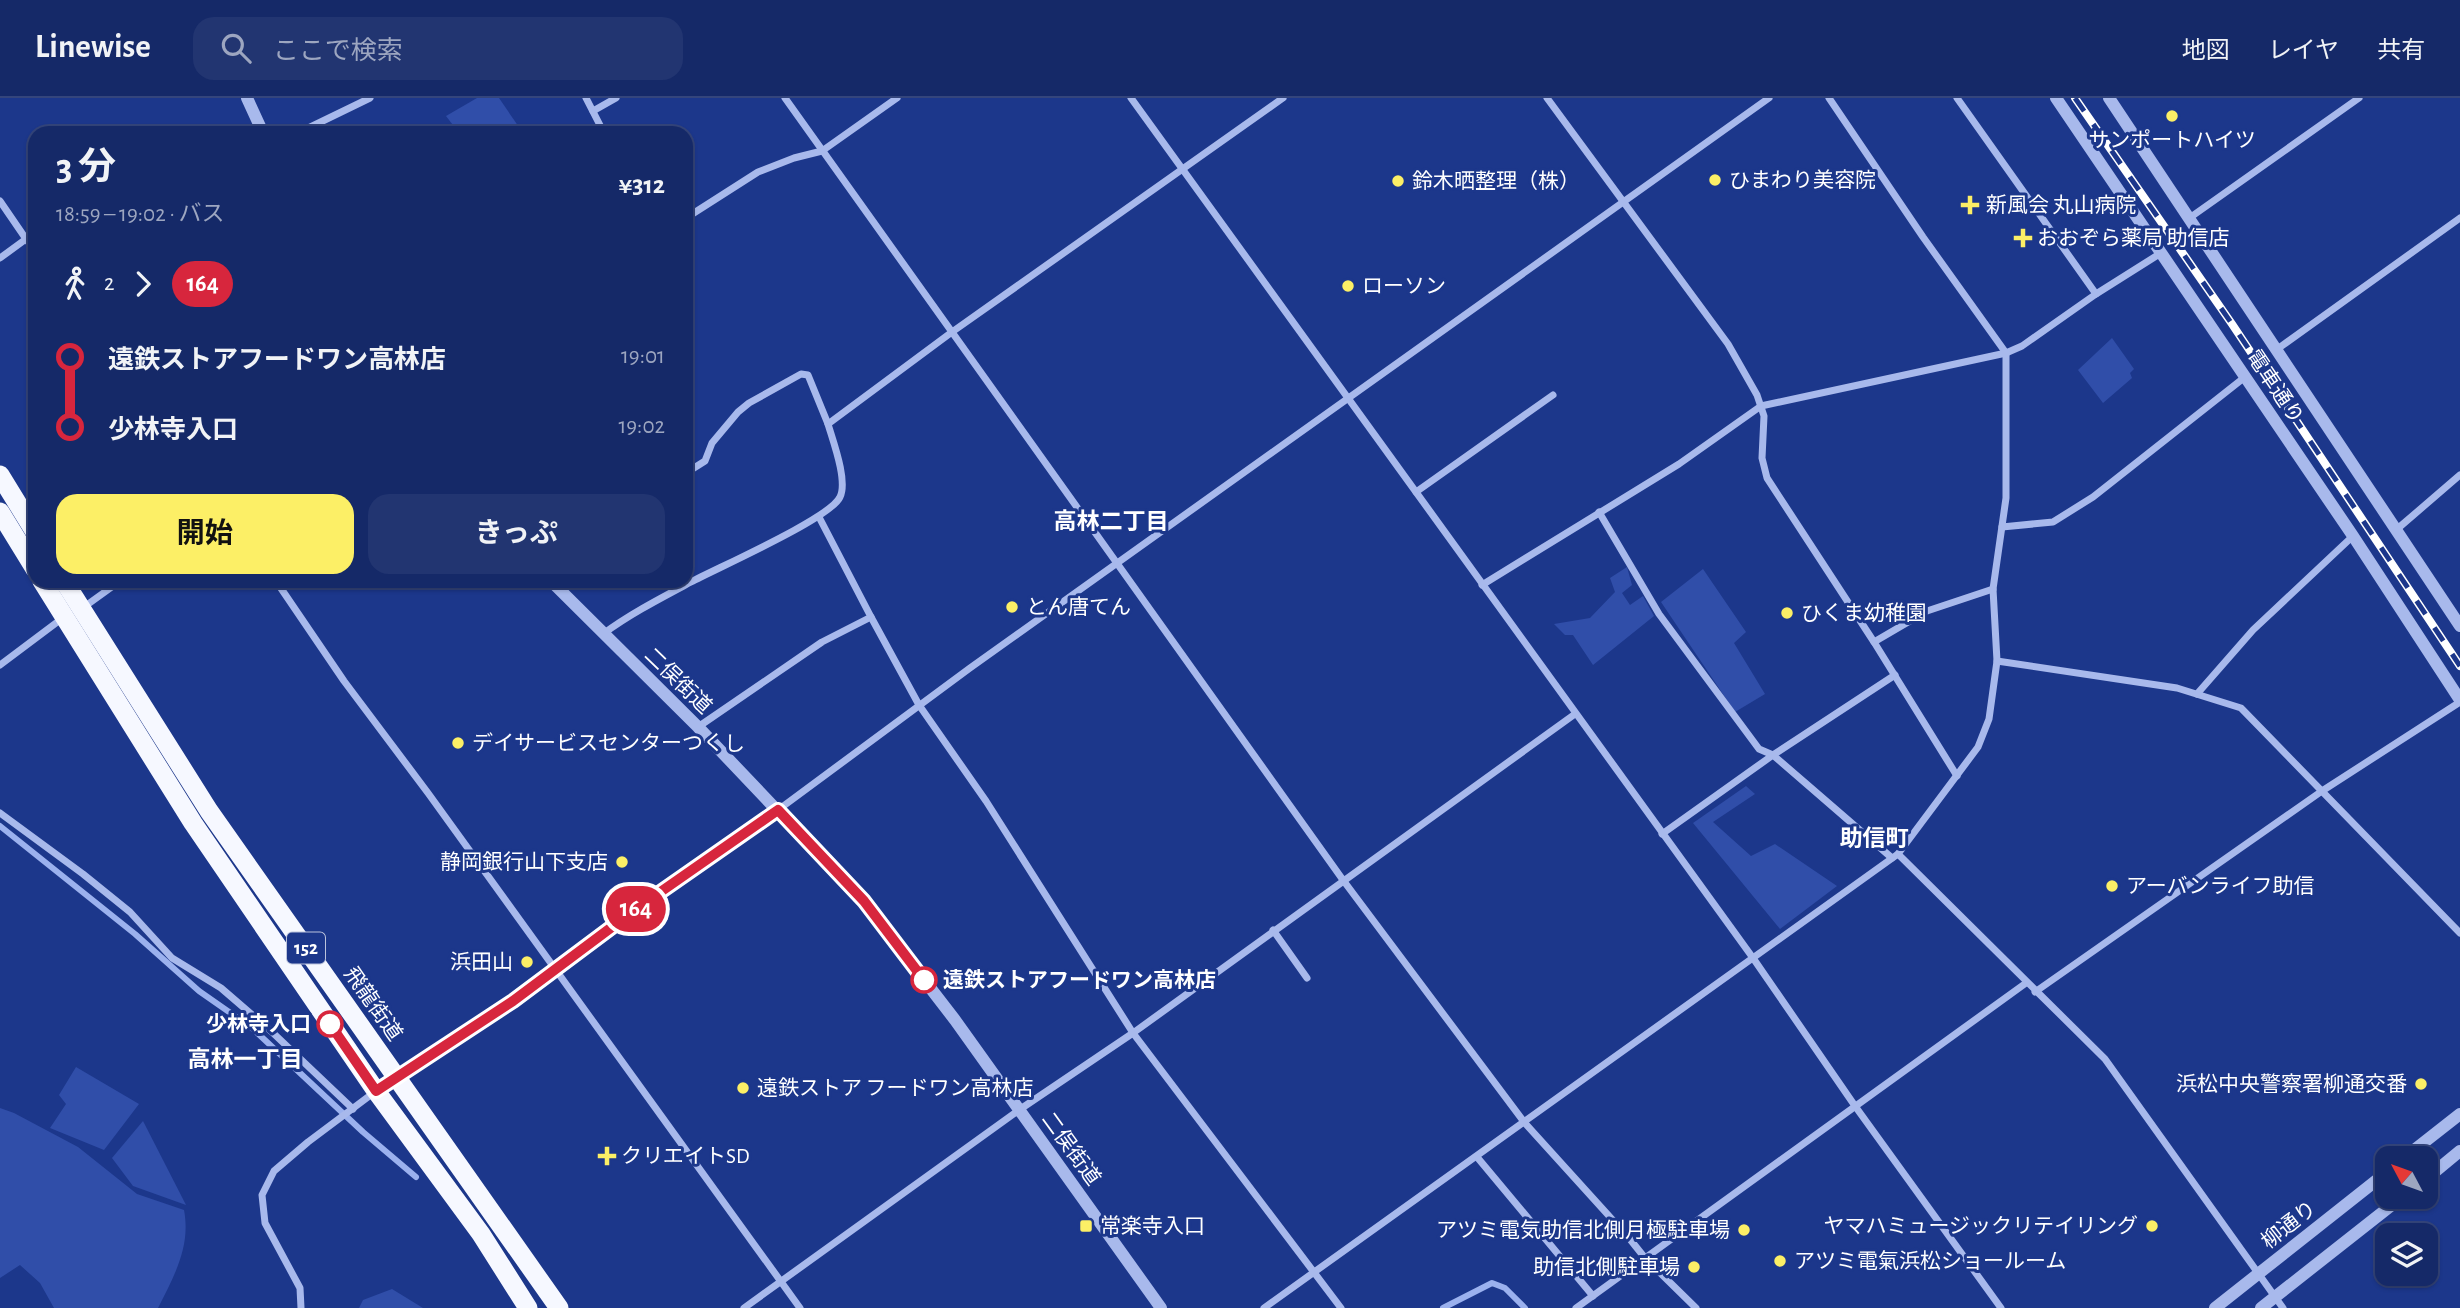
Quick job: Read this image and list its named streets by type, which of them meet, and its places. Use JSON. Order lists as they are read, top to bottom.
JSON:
{
  "streets": {
    "highway": ["152", "飛龍街道"],
    "street": ["電車通り", "二俣街道", "柳通り"]
  },
  "districts": ["高林二丁目", "助信町", "高林一丁目"],
  "places": {
    "other": [
      "サンポートハイツ",
      "ひまわり美容院",
      "鈴木晒整理（株）",
      "ローソン",
      "とん唐てん",
      "ひくま幼稚園",
      "デイサービスセンターつくし",
      "静岡銀行山下支店",
      "アーバンライフ助信",
      "浜田山",
      "遠鉄ストアフードワン高林店",
      "少林寺入口",
      "浜松中央警察署柳通交番",
      "遠鉄ストア フードワン高林店",
      "ヤマハミュージックリテイリング",
      "アツミ電気助信北側月極駐車場",
      "アツミ電氣浜松ショールーム",
      "助信北側駐車場"
    ],
    "health": ["新風会 丸山病院", "おおぞら薬局 助信店", "クリエイトSD"],
    "transit": ["常楽寺入口"]
  },
  "lines": ["bus line 164"],
  "north": "top left",
  "page": {
    "header": "Linewise",
    "search": "ここで検索",
    "nav": ["地図", "レイヤ", "共有"],
    "on_map": "164",
    "heading": ["3 分", "18:59 – 19:02 · バス", "¥312"],
    "legs": ["2", "164"],
    "list": [
      {
        "name": "遠鉄ストアフードワン高林店",
        "value": "19:01"
      },
      {
        "name": "少林寺入口",
        "value": "19:02"
      }
    ],
    "buttons": ["開始", "きっぷ"]
  }
}
